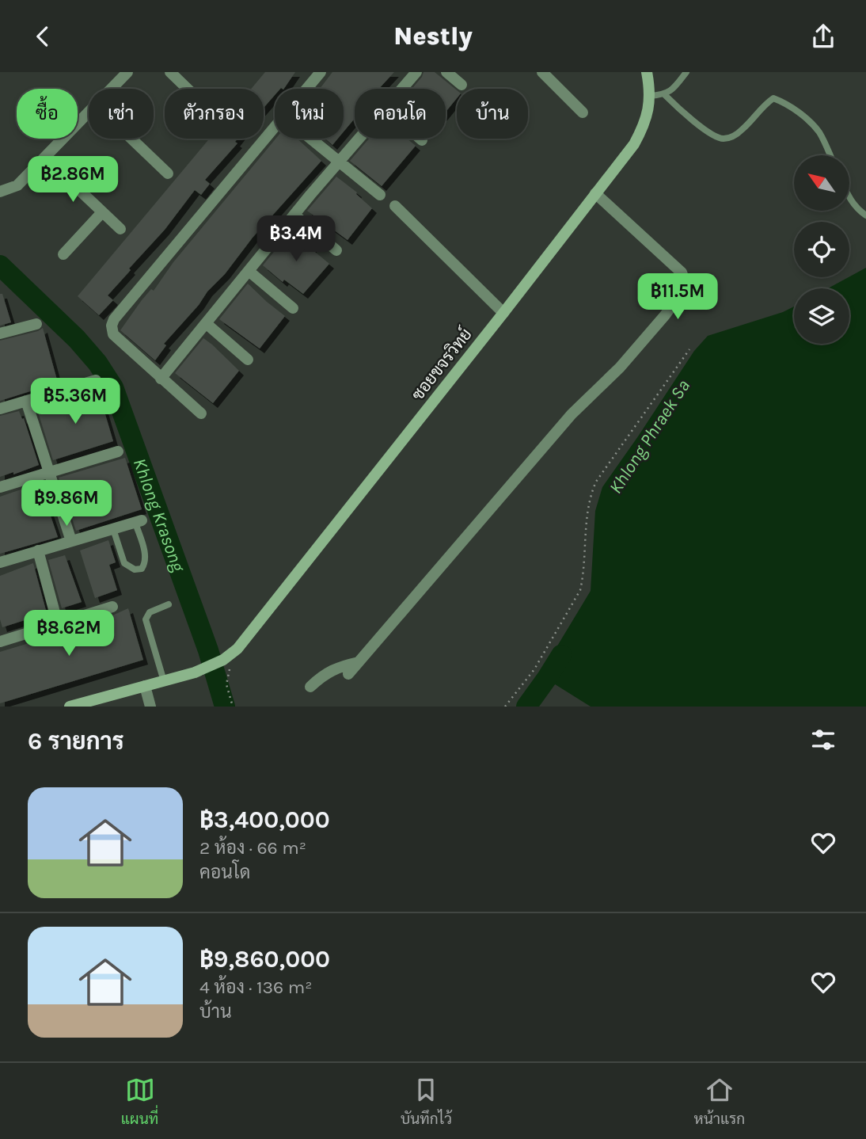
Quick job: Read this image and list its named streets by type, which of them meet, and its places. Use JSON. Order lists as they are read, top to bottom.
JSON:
{
  "streets": {
    "street": ["ซอยขจรวิทย์"]
  },
  "water": ["Khlong Phraek Sa", "Khlong Krasong"],
  "north": "top left",
  "page": {
    "header": "Nestly",
    "chip": [
      "ซื้อ",
      "เช่า",
      "ตัวกรอง",
      "ใหม่",
      "คอนโด",
      "บ้าน"
    ],
    "price": [
      "฿2.86M",
      "฿3.4M",
      "฿11.5M",
      "฿5.36M",
      "฿9.86M",
      "฿8.62M"
    ],
    "heading": "6 รายการ",
    "list": [
      {
        "name": "฿3,400,000",
        "note": "2 ห้อง · 66 m² · คอนโด"
      },
      {
        "name": "฿9,860,000",
        "note": "4 ห้อง · 136 m² · บ้าน"
      }
    ],
    "tabs": ["แผนที่", "บันทึกไว้", "หน้าแรก"]
  }
}
